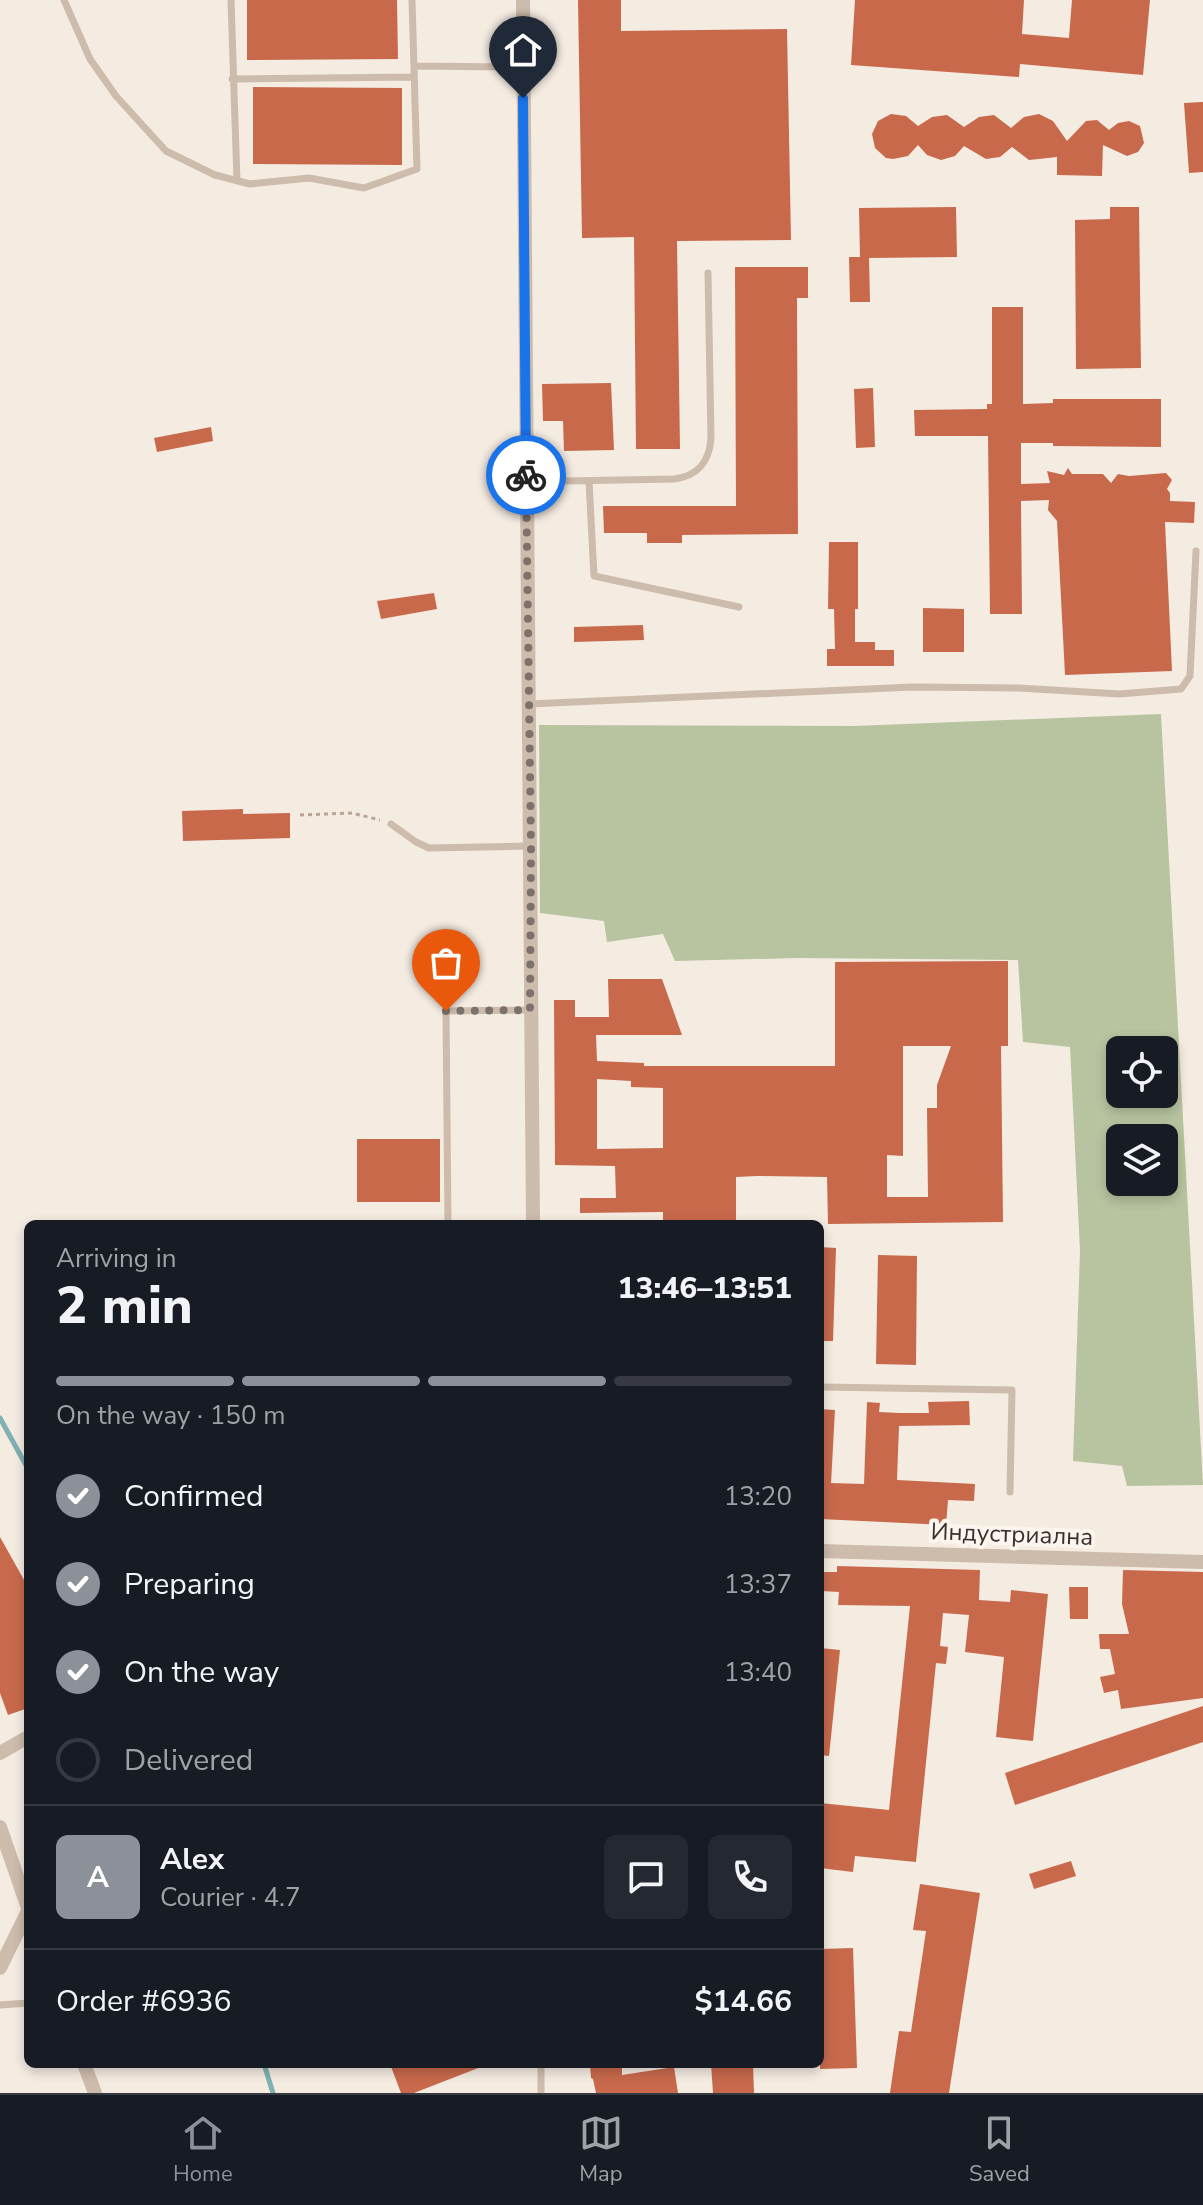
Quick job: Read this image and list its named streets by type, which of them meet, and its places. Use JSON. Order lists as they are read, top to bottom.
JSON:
{
  "streets": {
    "street": ["Индустриална"]
  },
  "page": {
    "heading": ["2 min", "Arriving in", "13:46–13:51"],
    "panel": [
      "Alex",
      "Courier · 4.7",
      "Order #6936",
      "$14.66"
    ],
    "bar": "On the way · 150 m",
    "list": [
      ["Confirmed", "13:20"],
      ["Preparing", "13:37"],
      ["On the way", "13:40"],
      "Delivered"
    ],
    "round": "A",
    "tabs": ["Home", "Map", "Saved"]
  }
}
